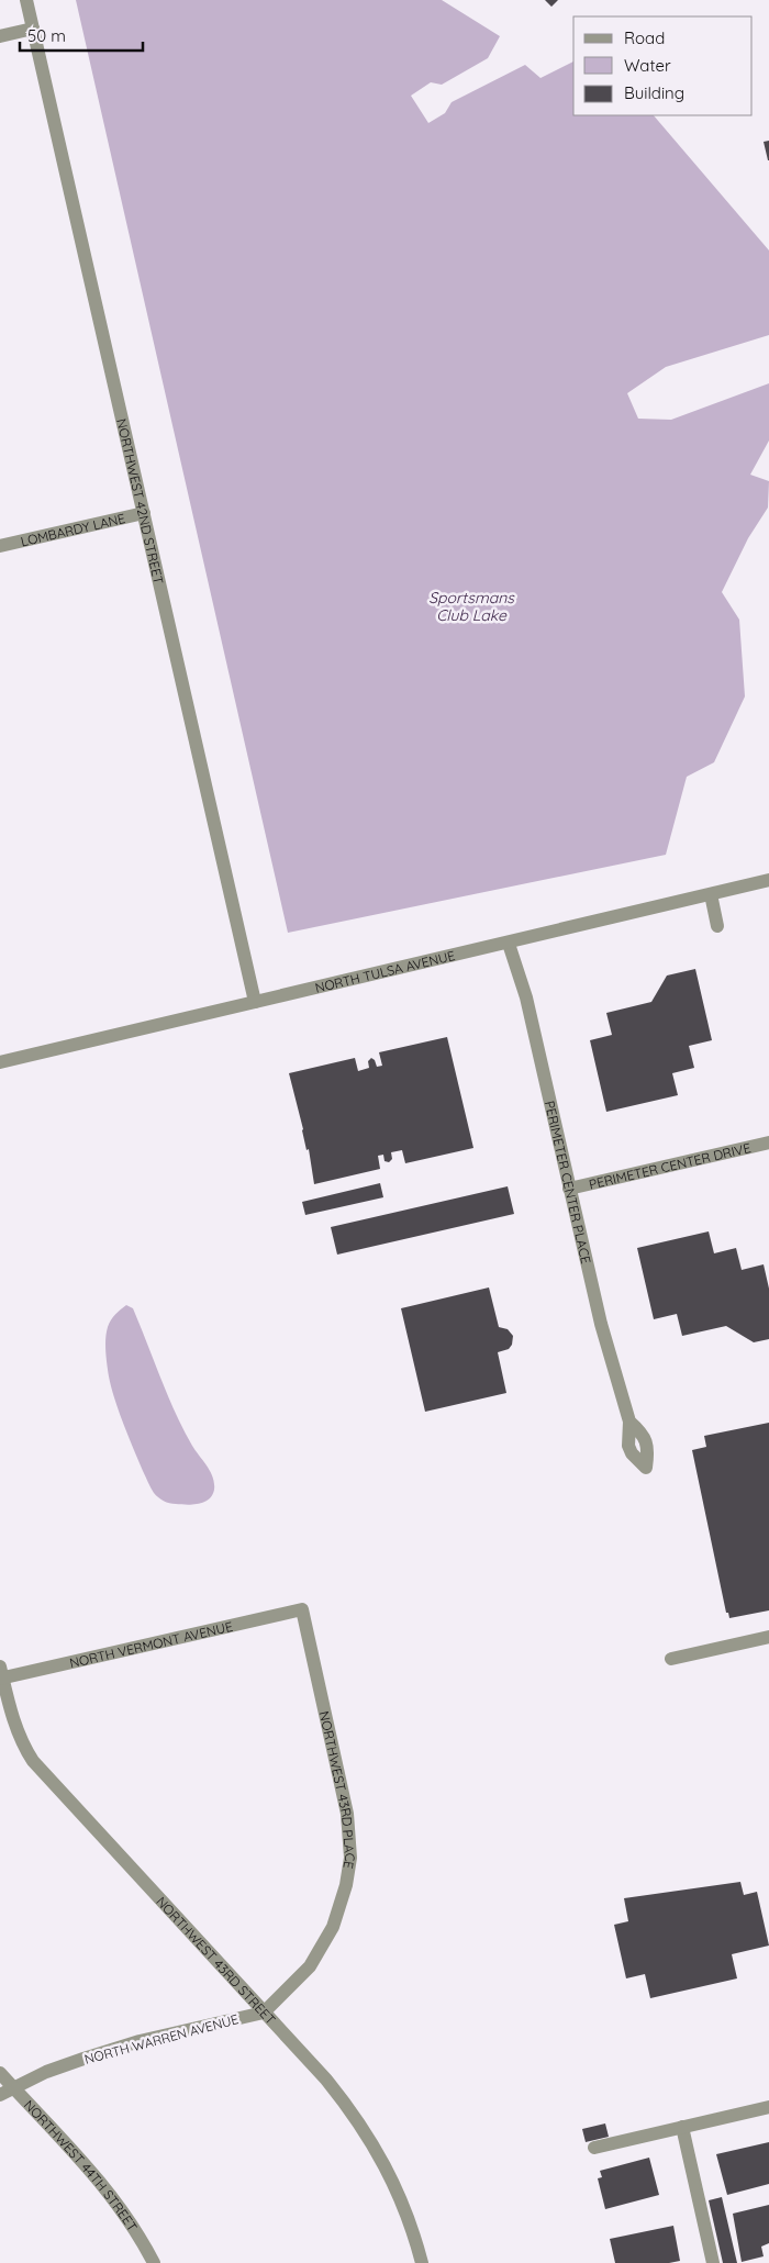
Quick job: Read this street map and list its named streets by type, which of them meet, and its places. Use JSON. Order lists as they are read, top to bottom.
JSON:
{
  "streets": {
    "street": [
      "NORTHWEST 42ND STREET",
      "LOMBARDY LANE",
      "NORTH TULSA AVENUE",
      "PERIMETER CENTER DRIVE",
      "PERIMETER CENTER PLACE",
      "NORTH VERMONT AVENUE",
      "NORTHWEST 43RD PLACE",
      "NORTHWEST 43RD STREET",
      "NORTH WARREN AVENUE",
      "NORTHWEST 44TH STREET"
    ]
  },
  "crossings": [
    ["NORTHWEST 42ND STREET", "LOMBARDY LANE"],
    ["NORTHWEST 42ND STREET", "NORTH TULSA AVENUE"],
    ["NORTH TULSA AVENUE", "PERIMETER CENTER PLACE"],
    ["PERIMETER CENTER DRIVE", "PERIMETER CENTER PLACE"],
    ["NORTH VERMONT AVENUE", "NORTHWEST 43RD PLACE"],
    ["NORTH VERMONT AVENUE", "NORTHWEST 43RD STREET"],
    ["NORTHWEST 43RD PLACE", "NORTHWEST 43RD STREET"],
    ["NORTHWEST 43RD PLACE", "NORTH WARREN AVENUE"],
    ["NORTHWEST 43RD STREET", "NORTH WARREN AVENUE"],
    ["NORTH WARREN AVENUE", "NORTHWEST 44TH STREET"]
  ],
  "water": ["Sportsmans Club Lake"],
  "legend": ["Road", "Water", "Building"],
  "scale_bar": "50 m"
}
